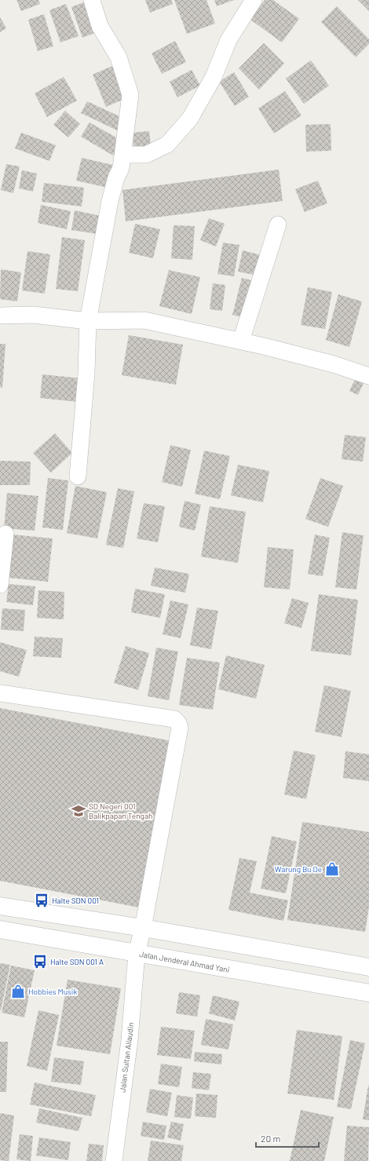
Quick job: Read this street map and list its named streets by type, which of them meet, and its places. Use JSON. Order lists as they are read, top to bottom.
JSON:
{
  "streets": {
    "main road": ["Jalan Jenderal Ahmad Yani"],
    "street": ["Jalan Sultan Allaudin"]
  },
  "crossings": [
    ["Jalan Jenderal Ahmad Yani", "Jalan Sultan Allaudin"]
  ],
  "places": {
    "school or university": ["SD Negeri 001 Balikpapan Tengah"],
    "shop": ["Warung Bu De", "Hobbies Musik"],
    "bus stop": ["Halte SDN 001", "Halte SDN 001 A"]
  },
  "scale_bar": "20 m"
}
